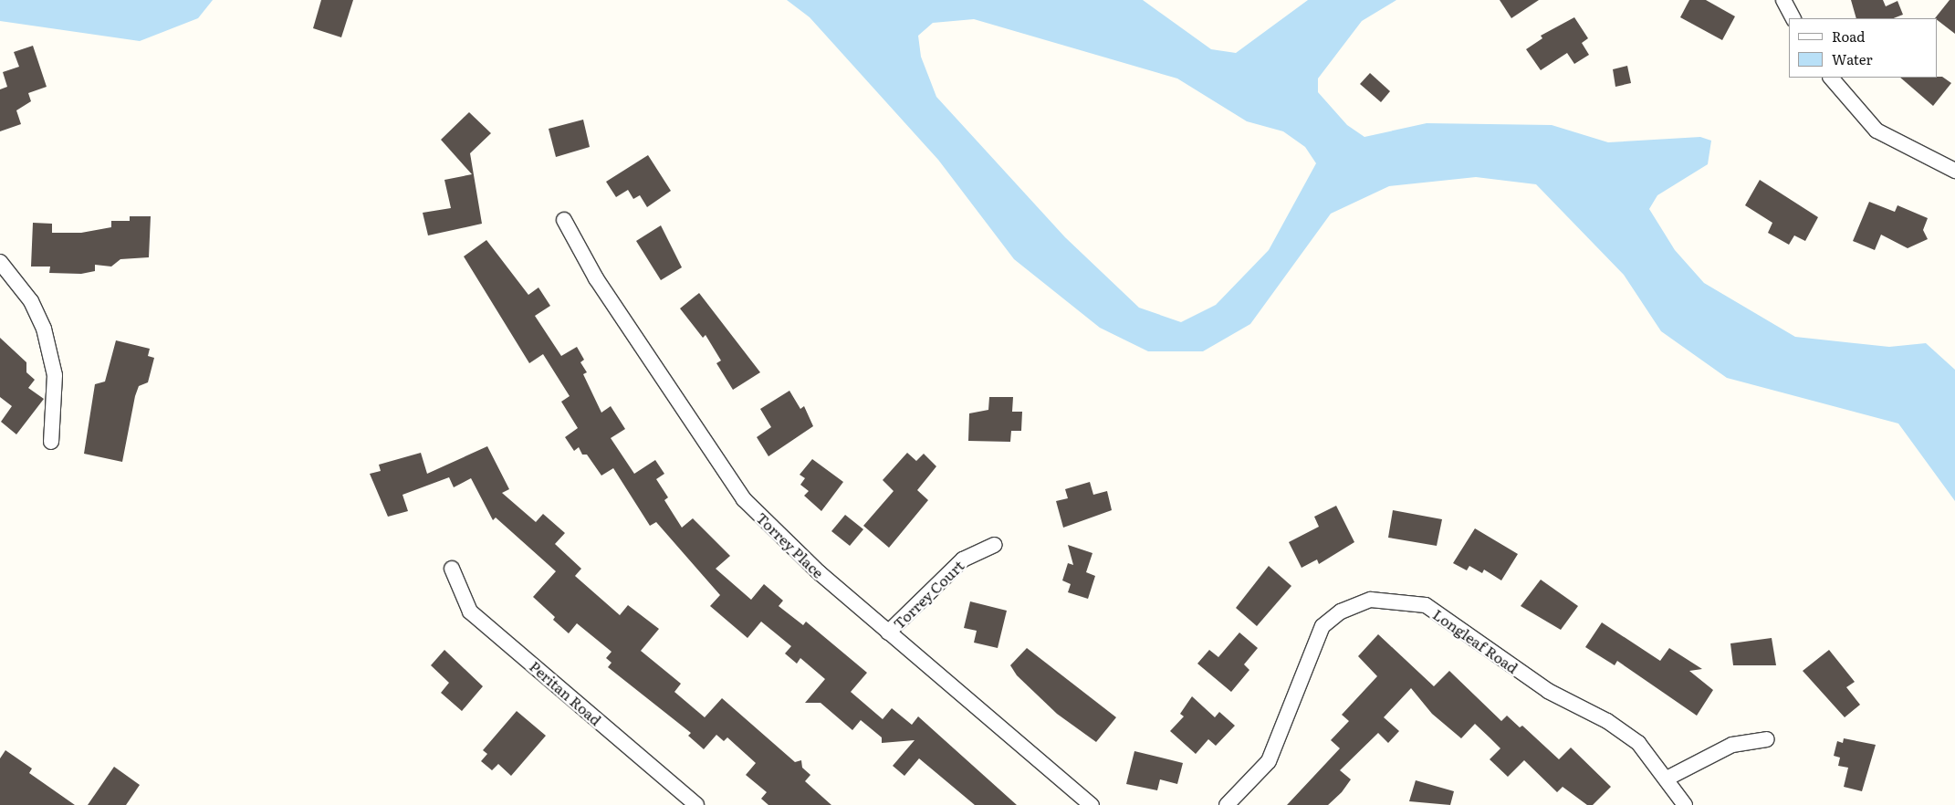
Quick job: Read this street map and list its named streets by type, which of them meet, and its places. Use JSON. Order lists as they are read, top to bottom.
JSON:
{
  "streets": {
    "street": [
      "Torrey Place",
      "Torrey Court",
      "Longleaf Road",
      "Peritan Road"
    ]
  },
  "crossings": [
    ["Torrey Place", "Torrey Court"]
  ],
  "legend": ["Road", "Water"]
}
